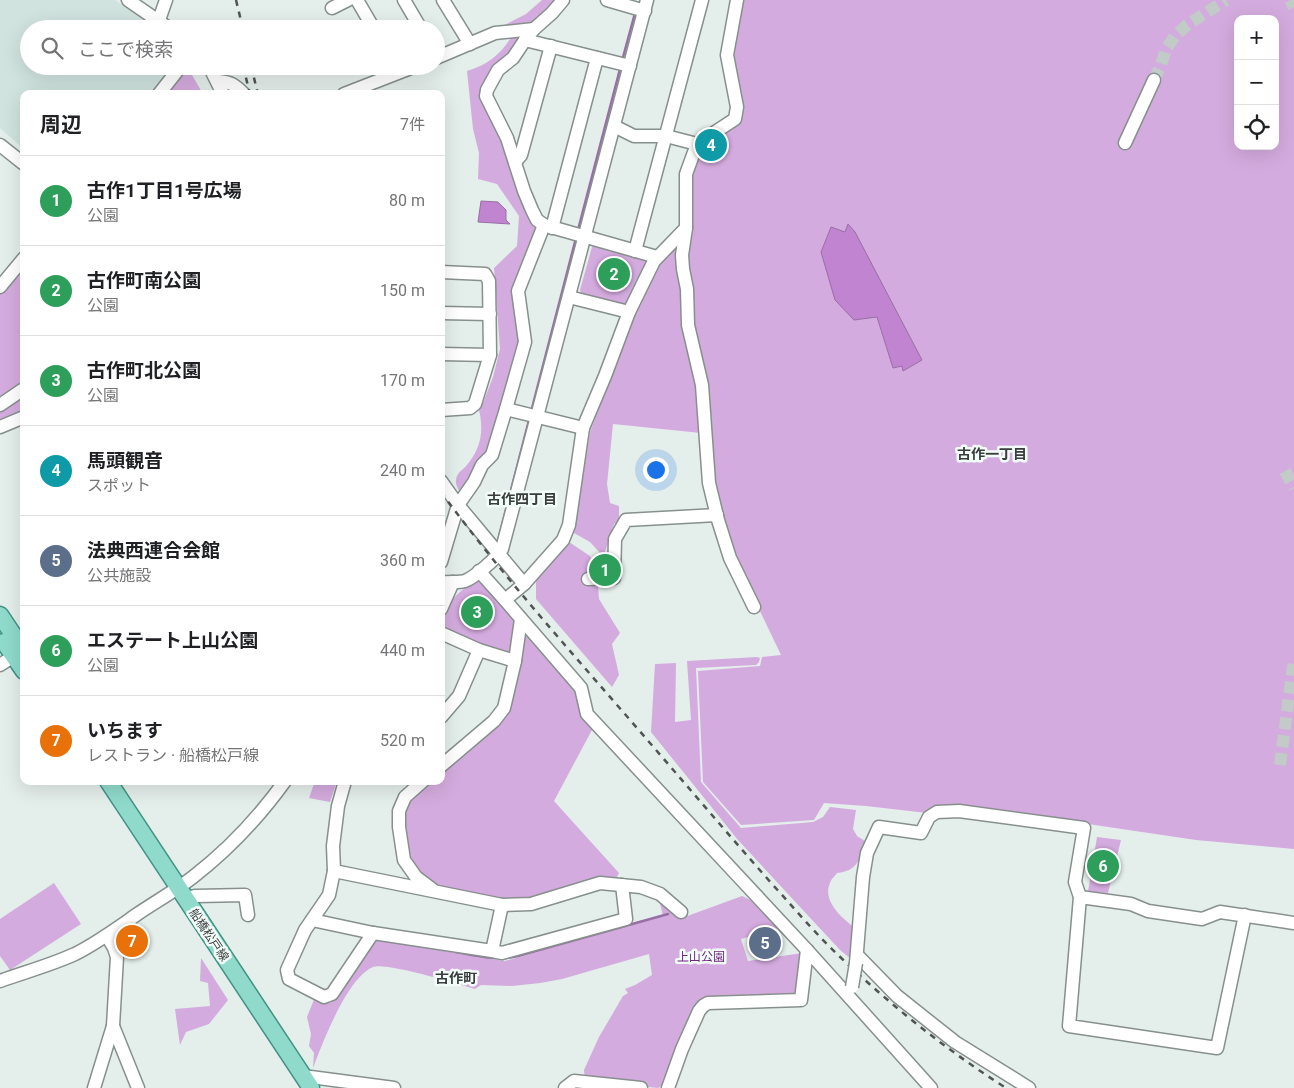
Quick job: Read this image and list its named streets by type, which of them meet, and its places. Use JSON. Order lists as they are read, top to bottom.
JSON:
{
  "streets": {
    "main road": ["船橋松戸線"]
  },
  "districts": ["古作一丁目", "古作四丁目", "古作町"],
  "parks": ["上山公園"],
  "page": {
    "map_buttons": ["+", "−"],
    "search": "ここで検索",
    "heading": ["周辺", "7件"],
    "pins": [
      "4",
      "2",
      "1",
      "3",
      "6",
      "7",
      "5"
    ],
    "list": [
      {
        "mark": "1",
        "name": "古作1丁目1号広場",
        "note": "公園",
        "value": "80 m"
      },
      {
        "mark": "2",
        "name": "古作町南公園",
        "note": "公園",
        "value": "150 m"
      },
      {
        "mark": "3",
        "name": "古作町北公園",
        "note": "公園",
        "value": "170 m"
      },
      {
        "mark": "4",
        "name": "馬頭観音",
        "note": "スポット",
        "value": "240 m"
      },
      {
        "mark": "5",
        "name": "法典西連合会館",
        "note": "公共施設",
        "value": "360 m"
      },
      {
        "mark": "6",
        "name": "エステート上山公園",
        "note": "公園",
        "value": "440 m"
      },
      {
        "mark": "7",
        "name": "いちます",
        "note": "レストラン · 船橋松戸線",
        "value": "520 m"
      }
    ]
  }
}
